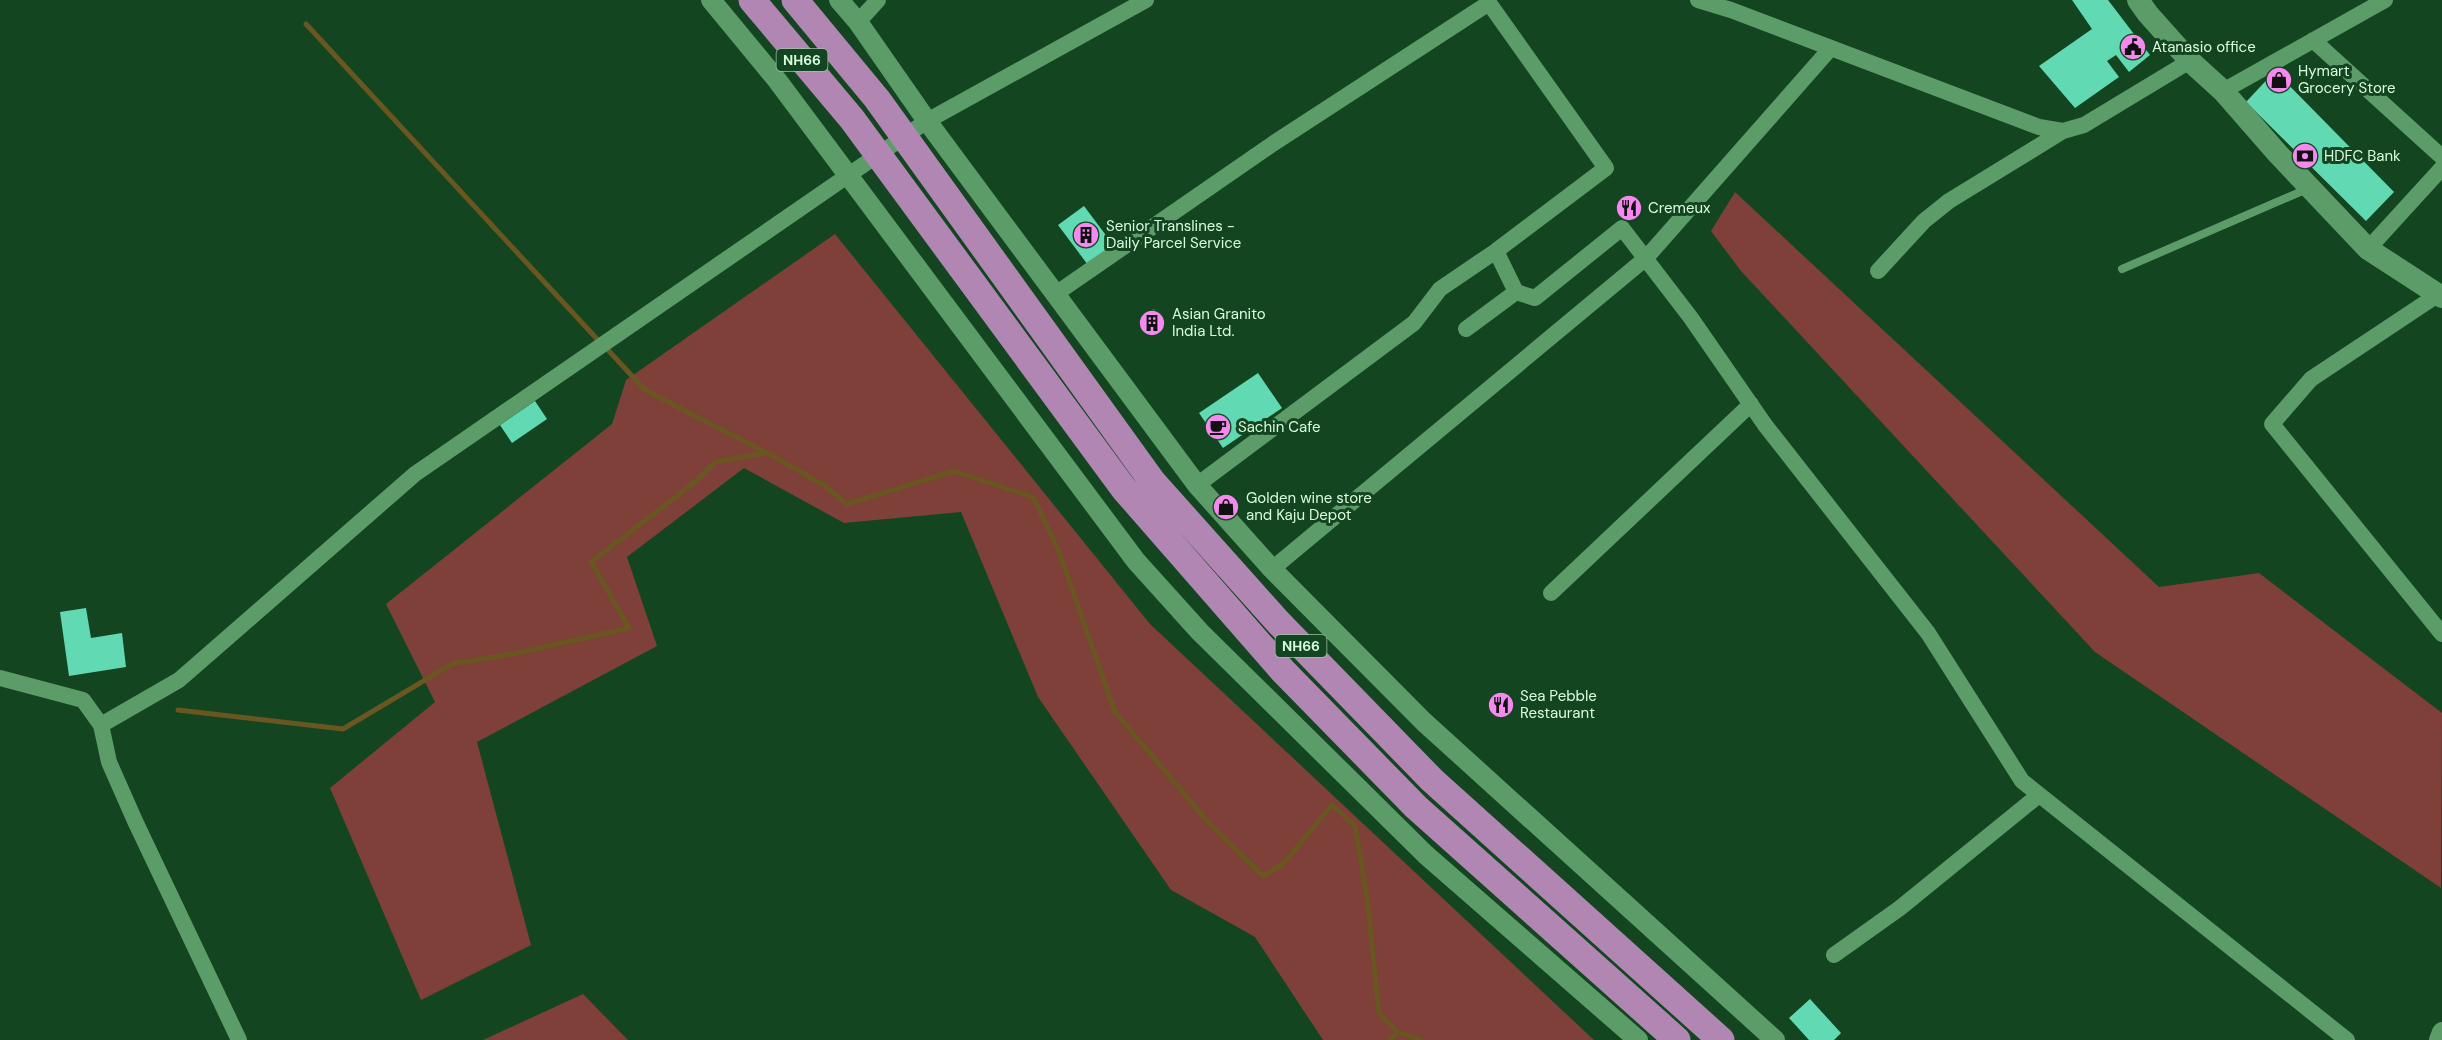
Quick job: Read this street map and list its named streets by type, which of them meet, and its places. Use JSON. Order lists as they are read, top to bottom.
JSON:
{
  "streets": {
    "highway": ["NH66"]
  },
  "places": {
    "public building": ["Atanasio office"],
    "shop": ["Hymart Grocery Store", "Golden wine store and Kaju Depot"],
    "bank": ["HDFC Bank"],
    "restaurant": ["Cremeux", "Sea Pebble Restaurant"],
    "building": ["Senior Translines - Daily Parcel Service", "Asian Granito India Ltd."],
    "cafe": ["Sachin Cafe"]
  }
}
